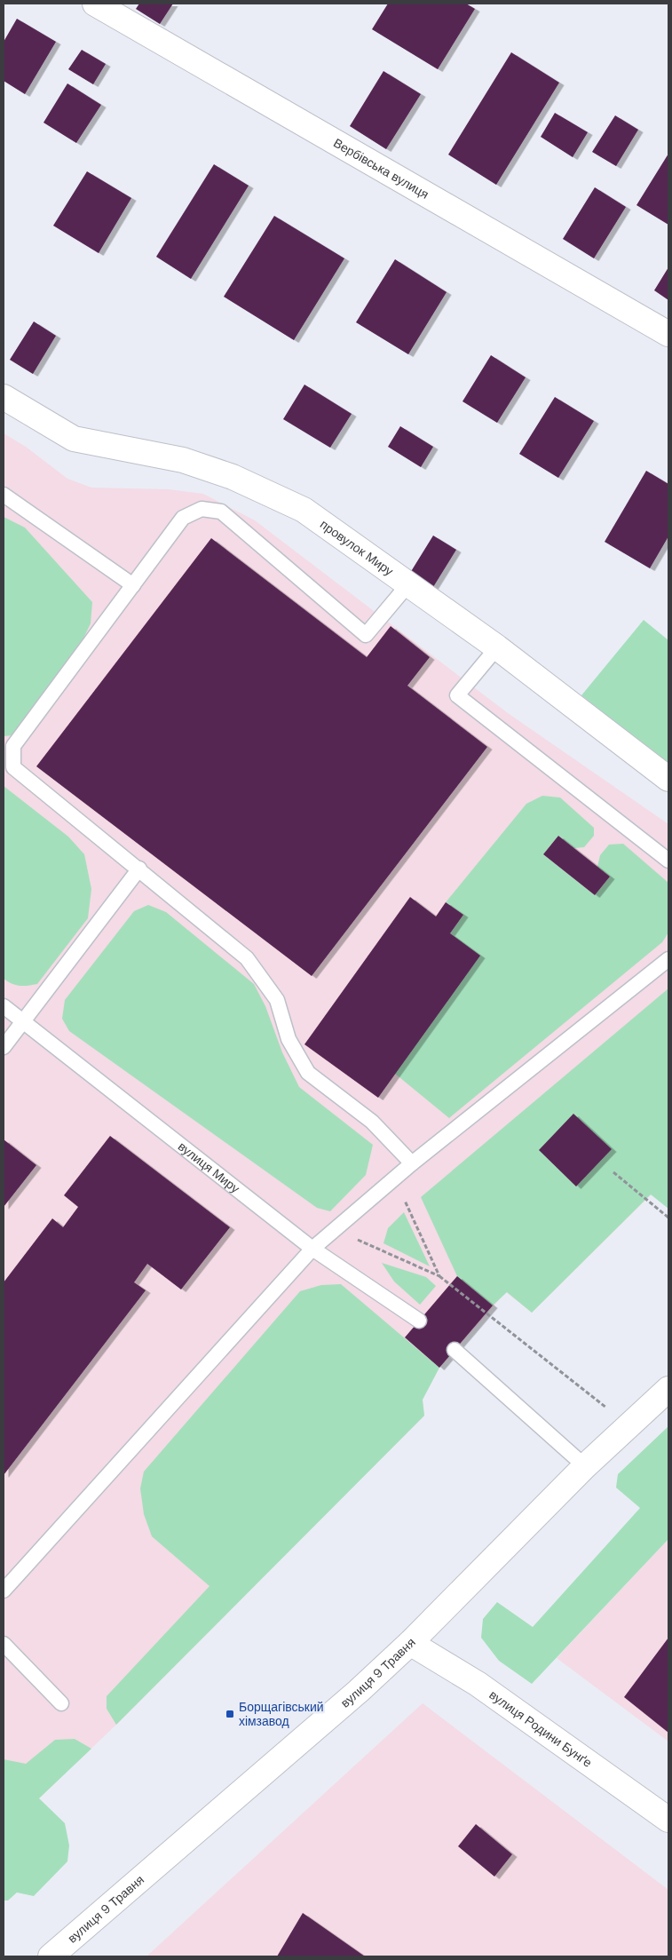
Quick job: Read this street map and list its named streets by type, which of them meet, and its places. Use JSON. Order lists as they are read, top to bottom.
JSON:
{
  "streets": {
    "street": [
      "Вербівська вулиця",
      "провулок Миру",
      "вулиця 9 Травня",
      "вулиця Родини Бунґе"
    ],
    "lane": ["вулиця Миру"]
  },
  "crossings": [
    ["вулиця 9 Травня", "вулиця Родини Бунґе"]
  ],
  "places": {
    "transit": ["Борщагівський хімзавод"]
  }
}
